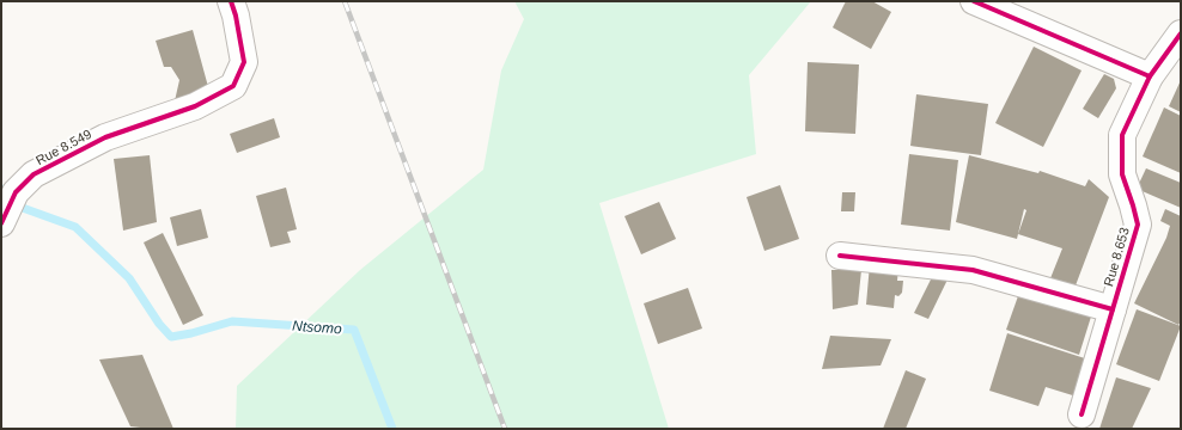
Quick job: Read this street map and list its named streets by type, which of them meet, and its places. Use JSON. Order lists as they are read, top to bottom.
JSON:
{
  "streets": {
    "street": ["Rue 8.549", "Rue 8.653"]
  },
  "water": ["Ntsomo"]
}
